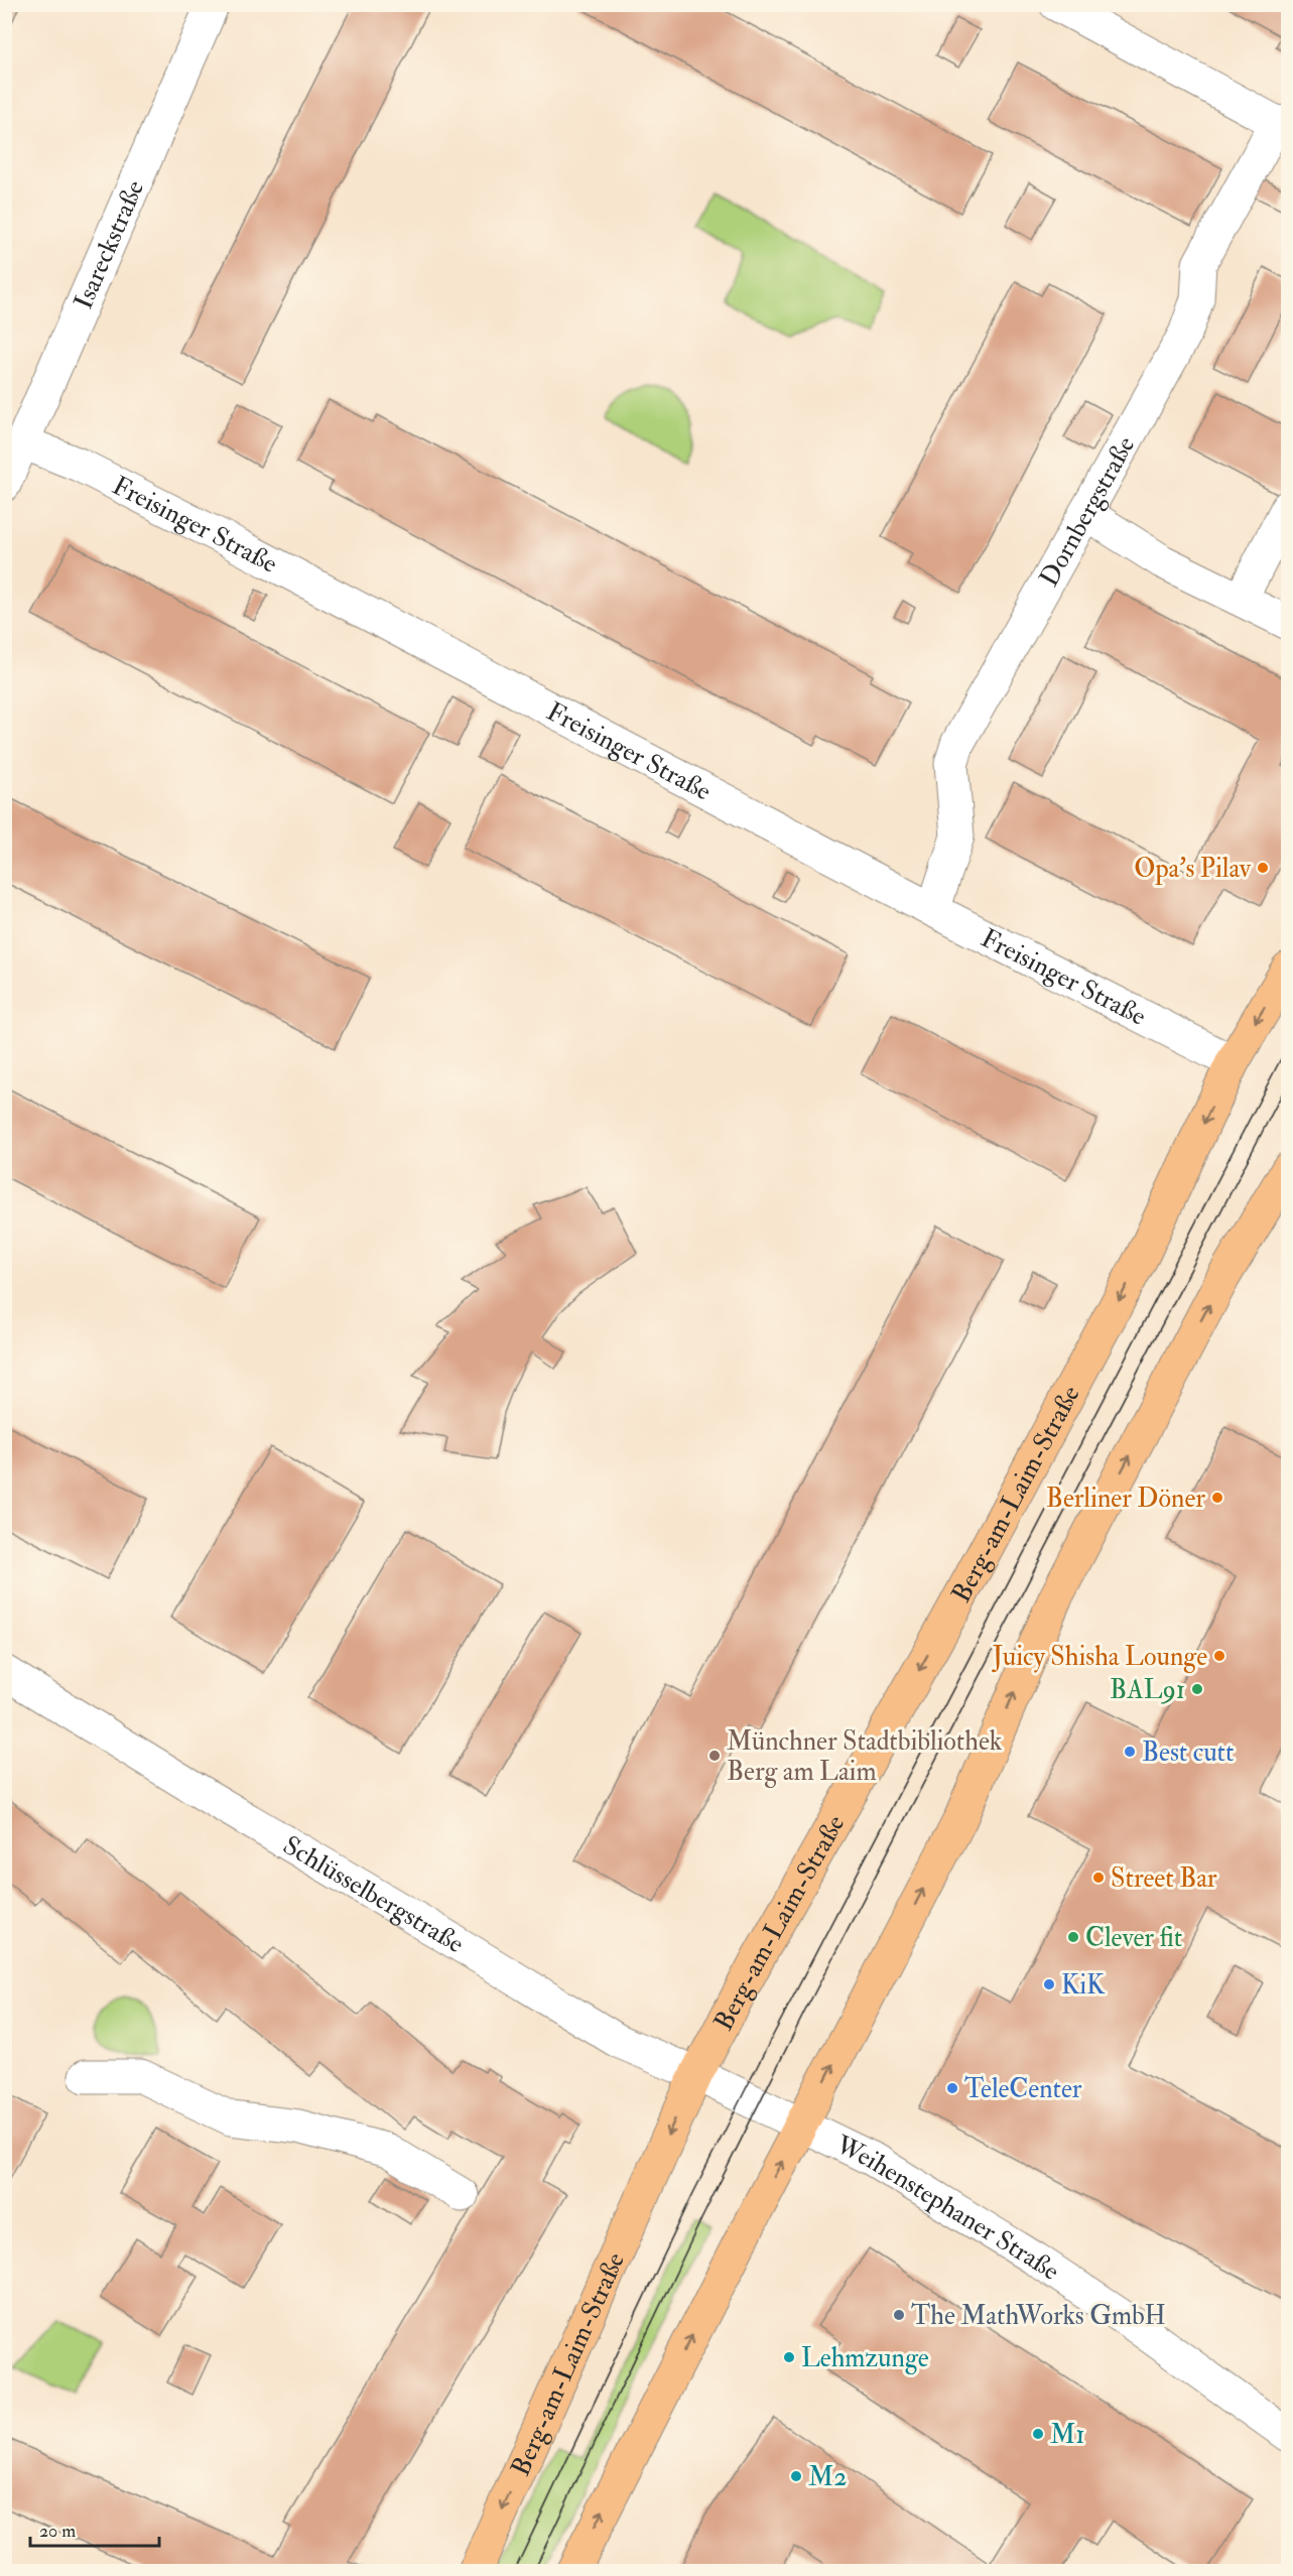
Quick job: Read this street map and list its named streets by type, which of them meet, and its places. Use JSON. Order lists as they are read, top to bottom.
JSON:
{
  "streets": {
    "main road": ["Berg-am-Laim-Straße"],
    "street": [
      "Isareckstraße",
      "Dornbergstraße",
      "Freisinger Straße",
      "Schlüsselbergstraße",
      "Weihenstephaner Straße"
    ]
  },
  "crossings": [
    ["Isareckstraße", "Freisinger Straße"],
    ["Dornbergstraße", "Freisinger Straße"],
    ["Freisinger Straße", "Berg-am-Laim-Straße"],
    ["Berg-am-Laim-Straße", "Schlüsselbergstraße"],
    ["Schlüsselbergstraße", "Weihenstephaner Straße"]
  ],
  "places": [
    "Opa's Pilav",
    "Berliner Döner",
    "Juicy Shisha Lounge",
    "BAL91",
    "Best cutt",
    "Münchner Stadtbibliothek Berg am Laim",
    "Street Bar",
    "Clever fit",
    "KiK",
    "TeleCenter",
    "The MathWorks GmbH",
    "Lehmzunge",
    "M1",
    "M2"
  ],
  "scale_bar": "20 m"
}
